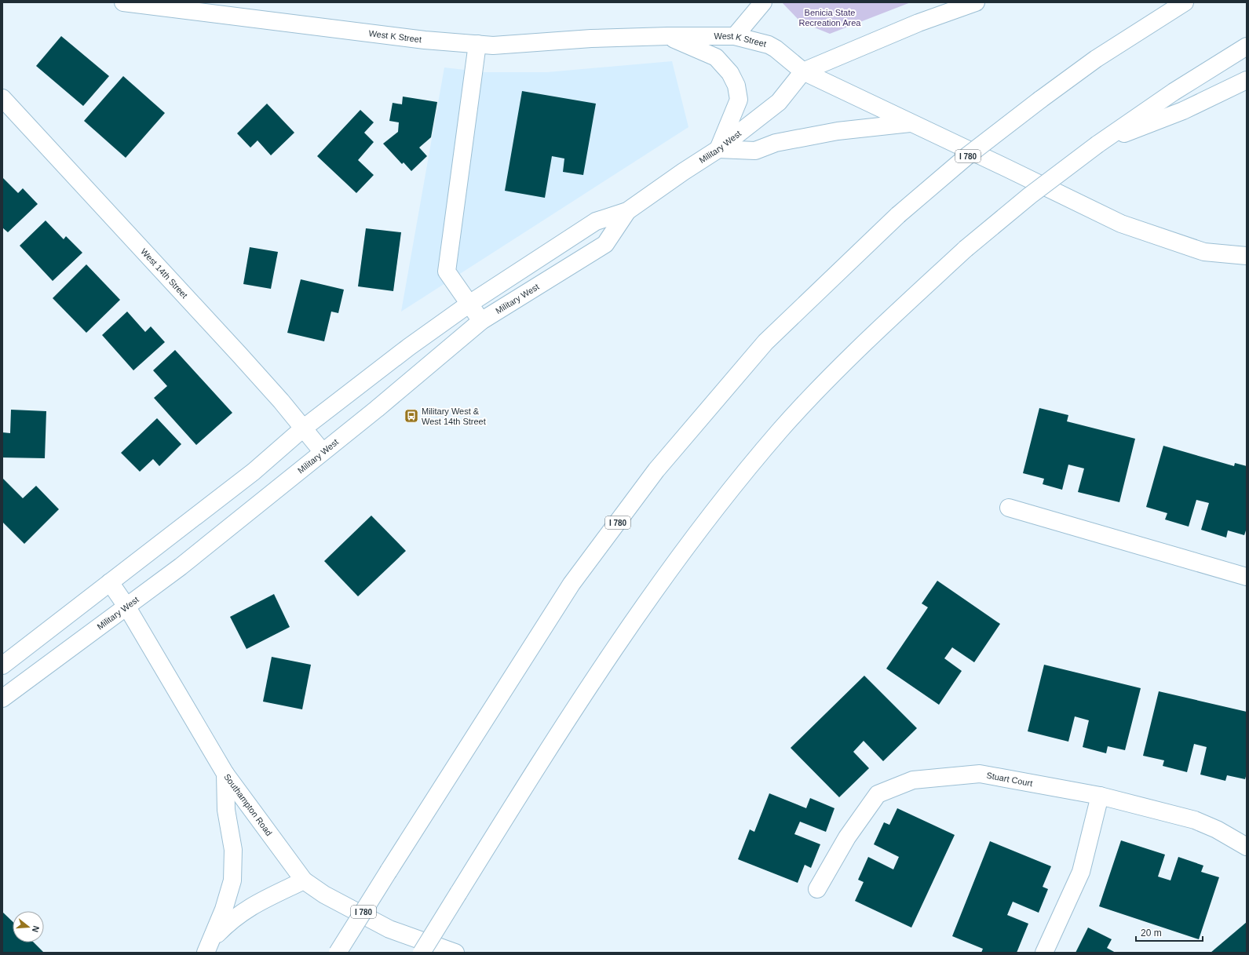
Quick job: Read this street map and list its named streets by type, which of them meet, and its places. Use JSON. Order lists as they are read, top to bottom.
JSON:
{
  "streets": {
    "main road": [
      "West K Street",
      "Military West",
      "I 780",
      "West 14th Street",
      "Stuart Court",
      "Southampton Road"
    ]
  },
  "crossings": [
    ["West K Street", "Military West"],
    ["Military West", "West 14th Street"],
    ["Military West", "Southampton Road"]
  ],
  "parks": ["Benicia State Recreation Area"],
  "places": {
    "bus stop": ["Military West & West 14th Street"]
  },
  "scale_bar": "20 m",
  "north": "right"
}
